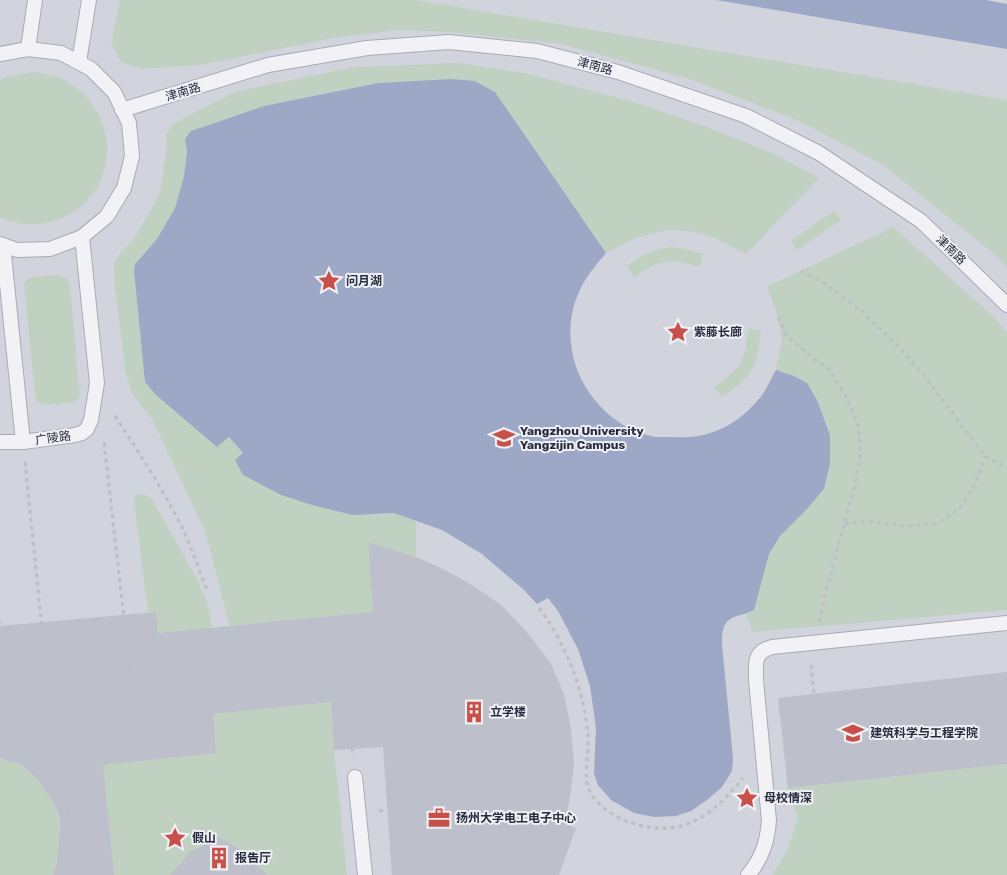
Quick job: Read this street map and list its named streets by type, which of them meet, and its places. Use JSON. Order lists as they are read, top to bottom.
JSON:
{
  "streets": {
    "lane": ["津南路", "广陵路"]
  },
  "places": {
    "place": [
      "问月湖",
      "紫藤长廊",
      "母校情深",
      "假山"
    ],
    "school or university": ["Yangzhou University Yangzijin Campus", "建筑科学与工程学院"],
    "building": ["立学楼", "报告厅"],
    "office": ["扬州大学电工电子中心"]
  }
}
